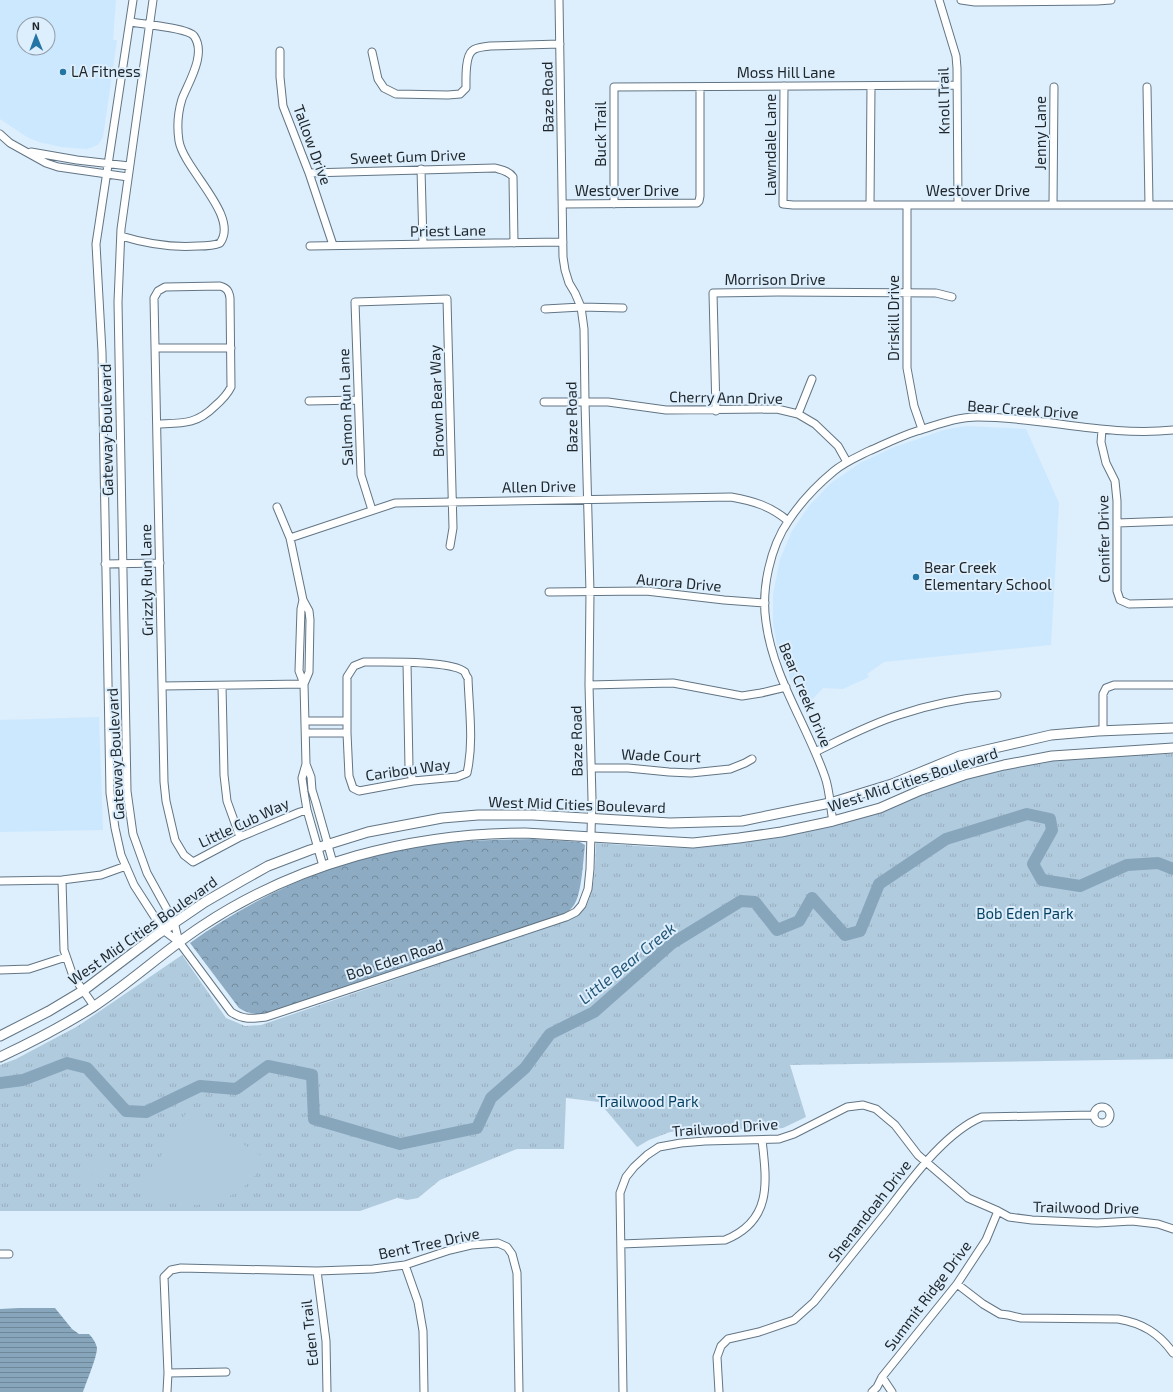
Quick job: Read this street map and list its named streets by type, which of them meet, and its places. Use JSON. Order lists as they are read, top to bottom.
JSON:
{
  "streets": {
    "main road": ["West Mid Cities Boulevard"],
    "street": [
      "Moss Hill Lane",
      "Baze Road",
      "Knoll Trail",
      "Jenny Lane",
      "Buck Trail",
      "Tallow Drive",
      "Lawndale Lane",
      "Sweet Gum Drive",
      "Westover Drive",
      "Priest Lane",
      "Morrison Drive",
      "Driskill Drive",
      "Cherry Ann Drive",
      "Brown Bear Way",
      "Salmon Run Lane",
      "Bear Creek Drive",
      "Gateway Boulevard",
      "Allen Drive",
      "Conifer Drive",
      "Grizzly Run Lane",
      "Aurora Drive",
      "Wade Court",
      "Caribou Way",
      "Little Cub Way",
      "Bob Eden Road",
      "Trailwood Drive",
      "Shenandoah Drive",
      "Bent Tree Drive",
      "Summit Ridge Drive",
      "Eden Trail"
    ]
  },
  "crossings": [
    ["Moss Hill Lane", "Knoll Trail"],
    ["Moss Hill Lane", "Buck Trail"],
    ["Moss Hill Lane", "Lawndale Lane"],
    ["Moss Hill Lane", "Westover Drive"],
    ["Baze Road", "Westover Drive"],
    ["Baze Road", "Priest Lane"],
    ["Baze Road", "Cherry Ann Drive"],
    ["Baze Road", "Allen Drive"],
    ["Baze Road", "Aurora Drive"],
    ["Baze Road", "Wade Court"],
    ["Baze Road", "West Mid Cities Boulevard"],
    ["Baze Road", "Bob Eden Road"],
    ["Knoll Trail", "Westover Drive"],
    ["Jenny Lane", "Westover Drive"],
    ["Buck Trail", "Westover Drive"],
    ["Tallow Drive", "Sweet Gum Drive"],
    ["Tallow Drive", "Priest Lane"],
    ["Lawndale Lane", "Westover Drive"],
    ["Sweet Gum Drive", "Priest Lane"],
    ["Westover Drive", "Driskill Drive"],
    ["Morrison Drive", "Driskill Drive"],
    ["Morrison Drive", "Cherry Ann Drive"],
    ["Driskill Drive", "Bear Creek Drive"],
    ["Cherry Ann Drive", "Bear Creek Drive"],
    ["Brown Bear Way", "Salmon Run Lane"],
    ["Brown Bear Way", "Allen Drive"],
    ["Salmon Run Lane", "Allen Drive"],
    ["Bear Creek Drive", "Allen Drive"],
    ["Bear Creek Drive", "Conifer Drive"],
    ["Bear Creek Drive", "Aurora Drive"],
    ["Bear Creek Drive", "West Mid Cities Boulevard"],
    ["Gateway Boulevard", "West Mid Cities Boulevard"],
    ["Gateway Boulevard", "Bob Eden Road"],
    ["Grizzly Run Lane", "Little Cub Way"],
    ["West Mid Cities Boulevard", "Bob Eden Road"],
    ["Trailwood Drive", "Shenandoah Drive"],
    ["Trailwood Drive", "Summit Ridge Drive"],
    ["Bent Tree Drive", "Eden Trail"]
  ],
  "water": ["Little Bear Creek"],
  "parks": ["Bob Eden Park", "Trailwood Park"],
  "places": ["LA Fitness", "Bear Creek Elementary School"],
  "north": "top"
}
